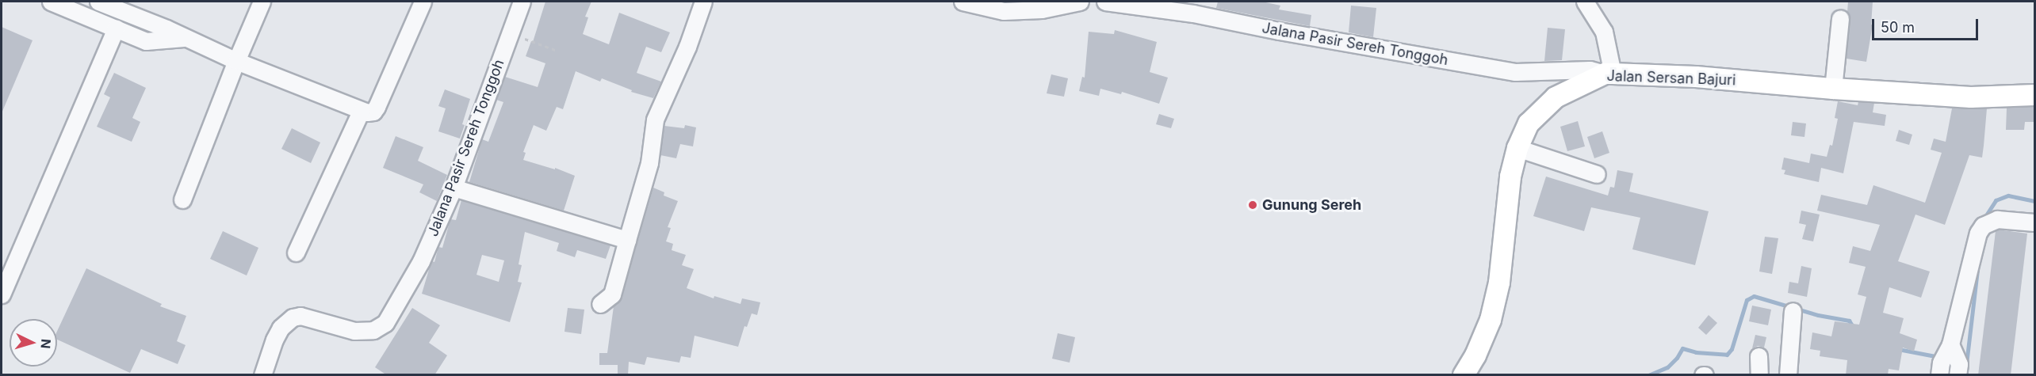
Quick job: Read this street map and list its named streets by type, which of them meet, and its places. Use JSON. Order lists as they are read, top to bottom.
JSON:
{
  "streets": {
    "main road": ["Jalan Sersan Bajuri"],
    "street": ["Jalana Pasir Sereh Tonggoh"]
  },
  "crossings": [
    ["Jalana Pasir Sereh Tonggoh", "Jalan Sersan Bajuri"]
  ],
  "places": ["Gunung Sereh"],
  "scale_bar": "50 m",
  "north": "right"
}
